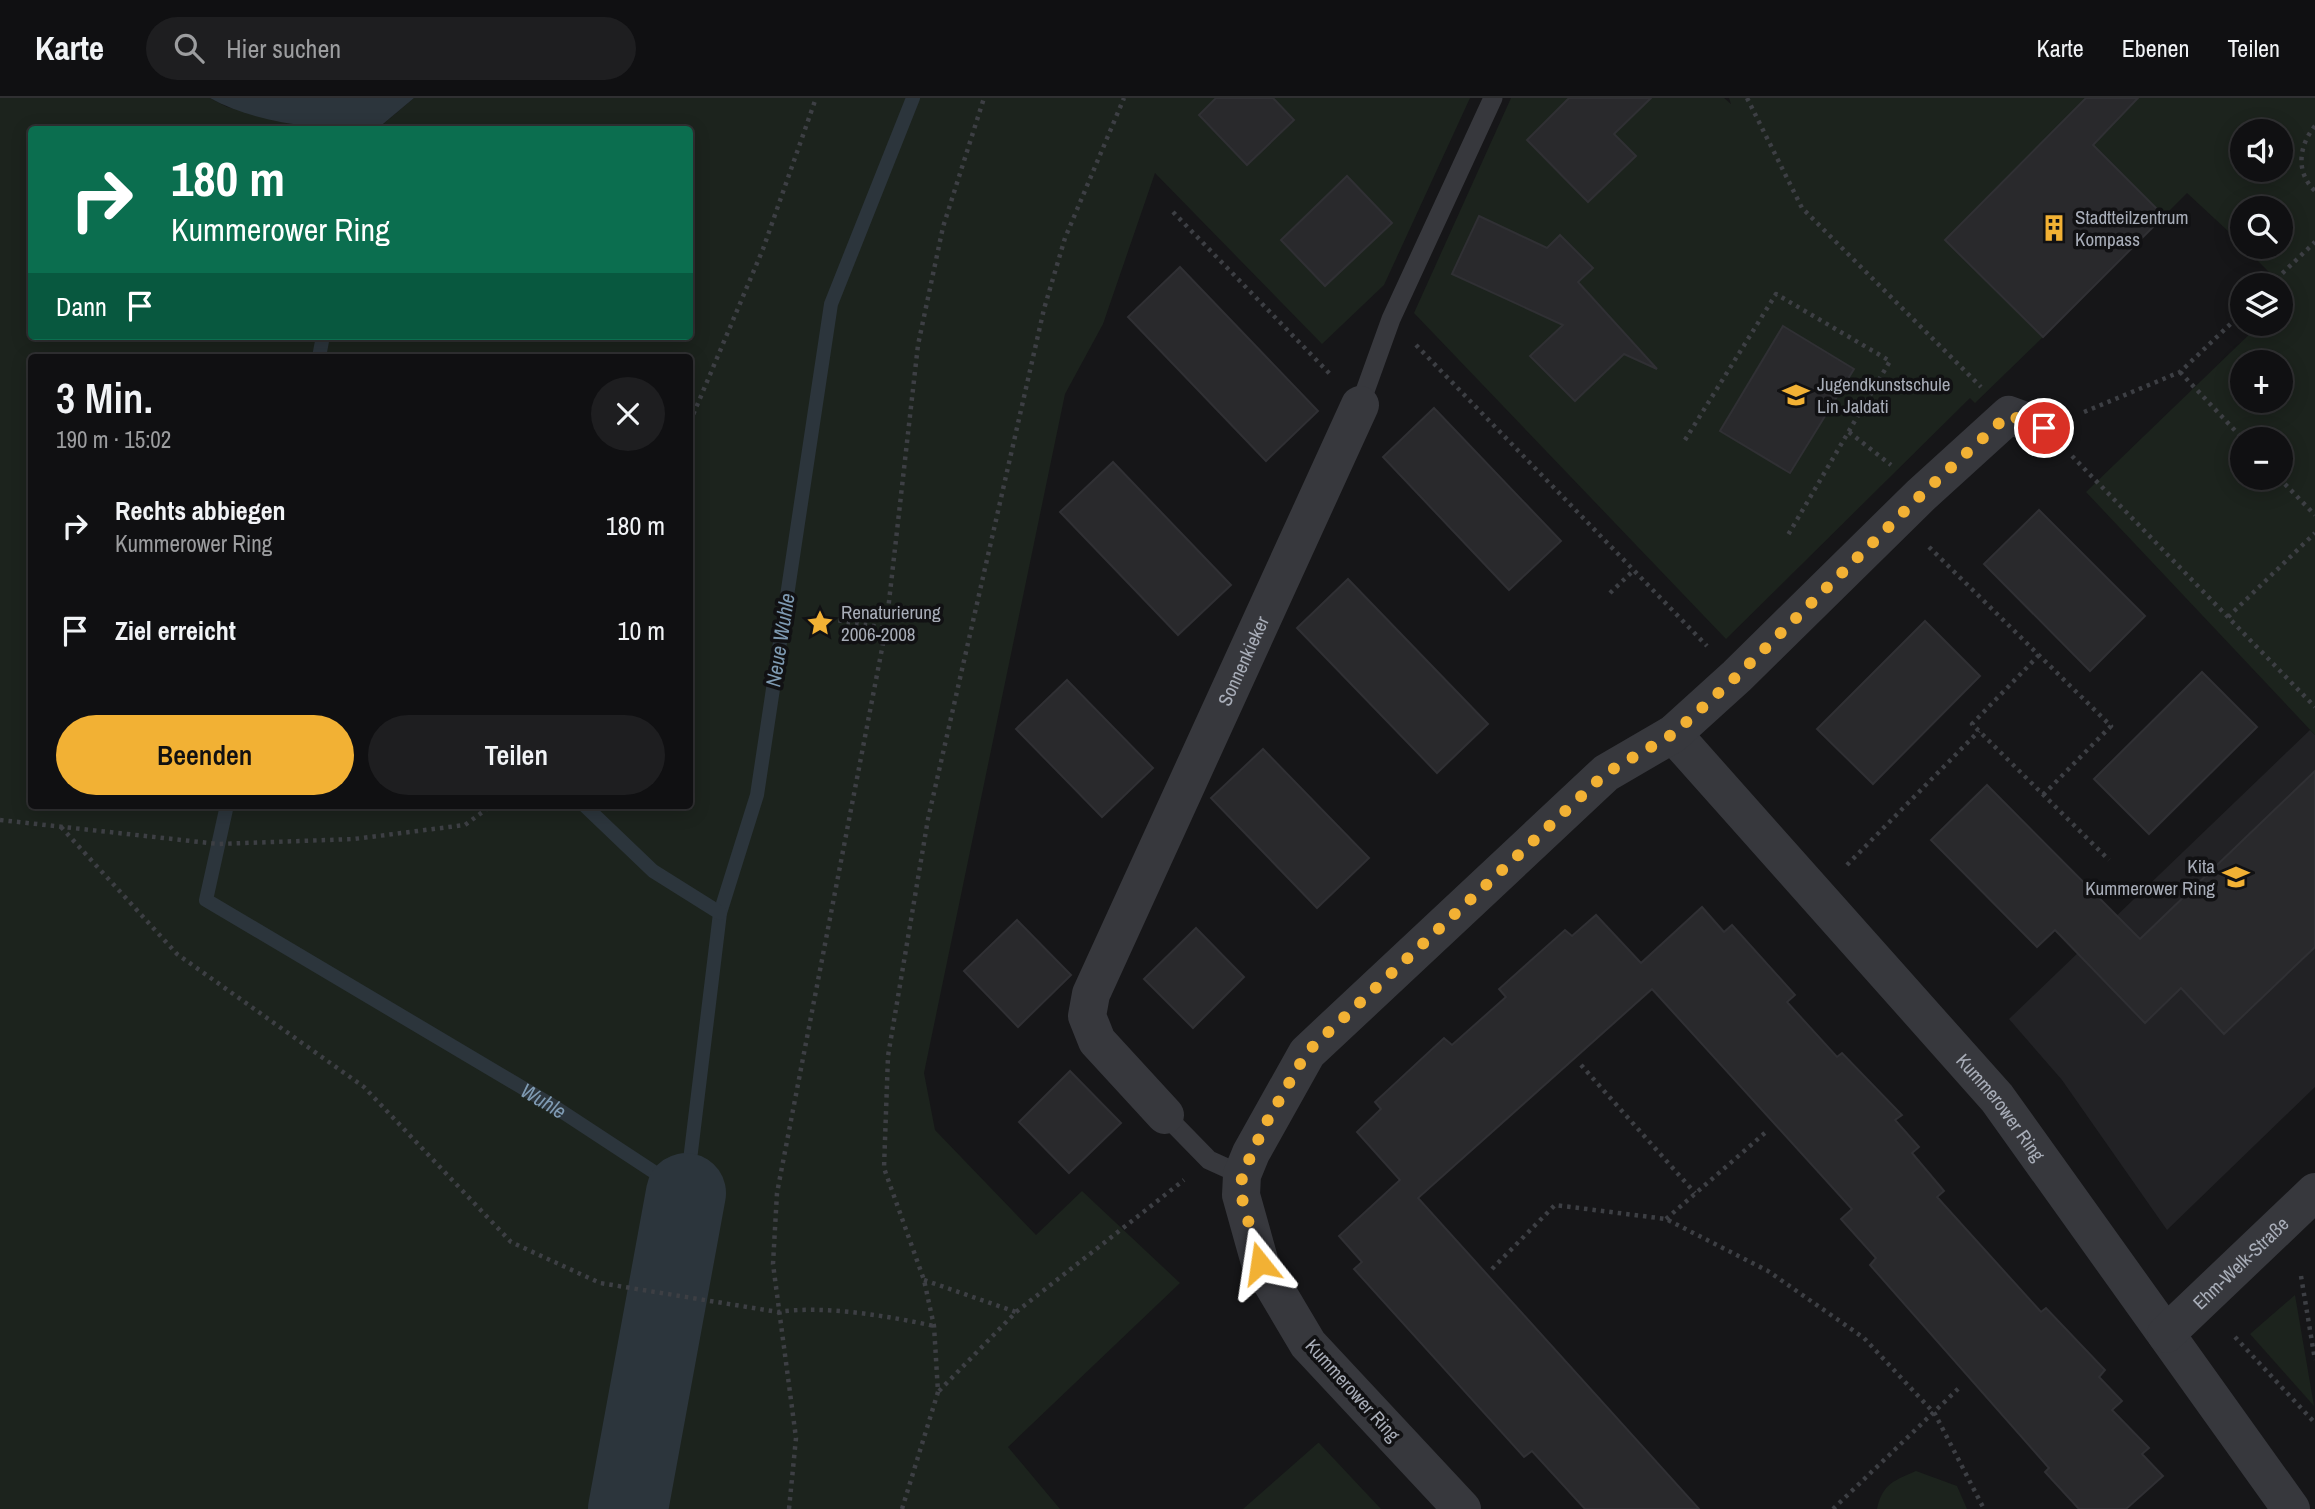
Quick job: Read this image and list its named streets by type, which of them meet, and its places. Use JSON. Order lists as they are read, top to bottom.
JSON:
{
  "streets": {
    "street": ["Sonnenkieker", "Kummerower Ring", "Ehm-Welk-Straße"]
  },
  "crossings": [
    ["Sonnenkieker", "Kummerower Ring"],
    ["Kummerower Ring", "Ehm-Welk-Straße"]
  ],
  "water": ["Neue Wuhle", "Wuhle"],
  "places": {
    "building": ["Stadtteilzentrum Kompass"],
    "school or university": ["Jugendkunstschule Lin Jaldati", "Kita Kummerower Ring"],
    "place": ["Renaturierung 2006-2008"]
  },
  "page": {
    "header": "Karte",
    "search": "Hier suchen",
    "nav": ["Karte", "Ebenen", "Teilen"],
    "map_buttons": ["+", "−"],
    "turn": ["180 m", "Kummerower Ring"],
    "then": "Dann",
    "heading": ["3 Min.", "190 m · 15:02"],
    "list": [
      {
        "name": "Rechts abbiegen",
        "note": "Kummerower Ring",
        "value": "180 m"
      },
      {
        "name": "Ziel erreicht",
        "value": "10 m"
      }
    ],
    "buttons": ["Beenden", "Teilen"]
  }
}
